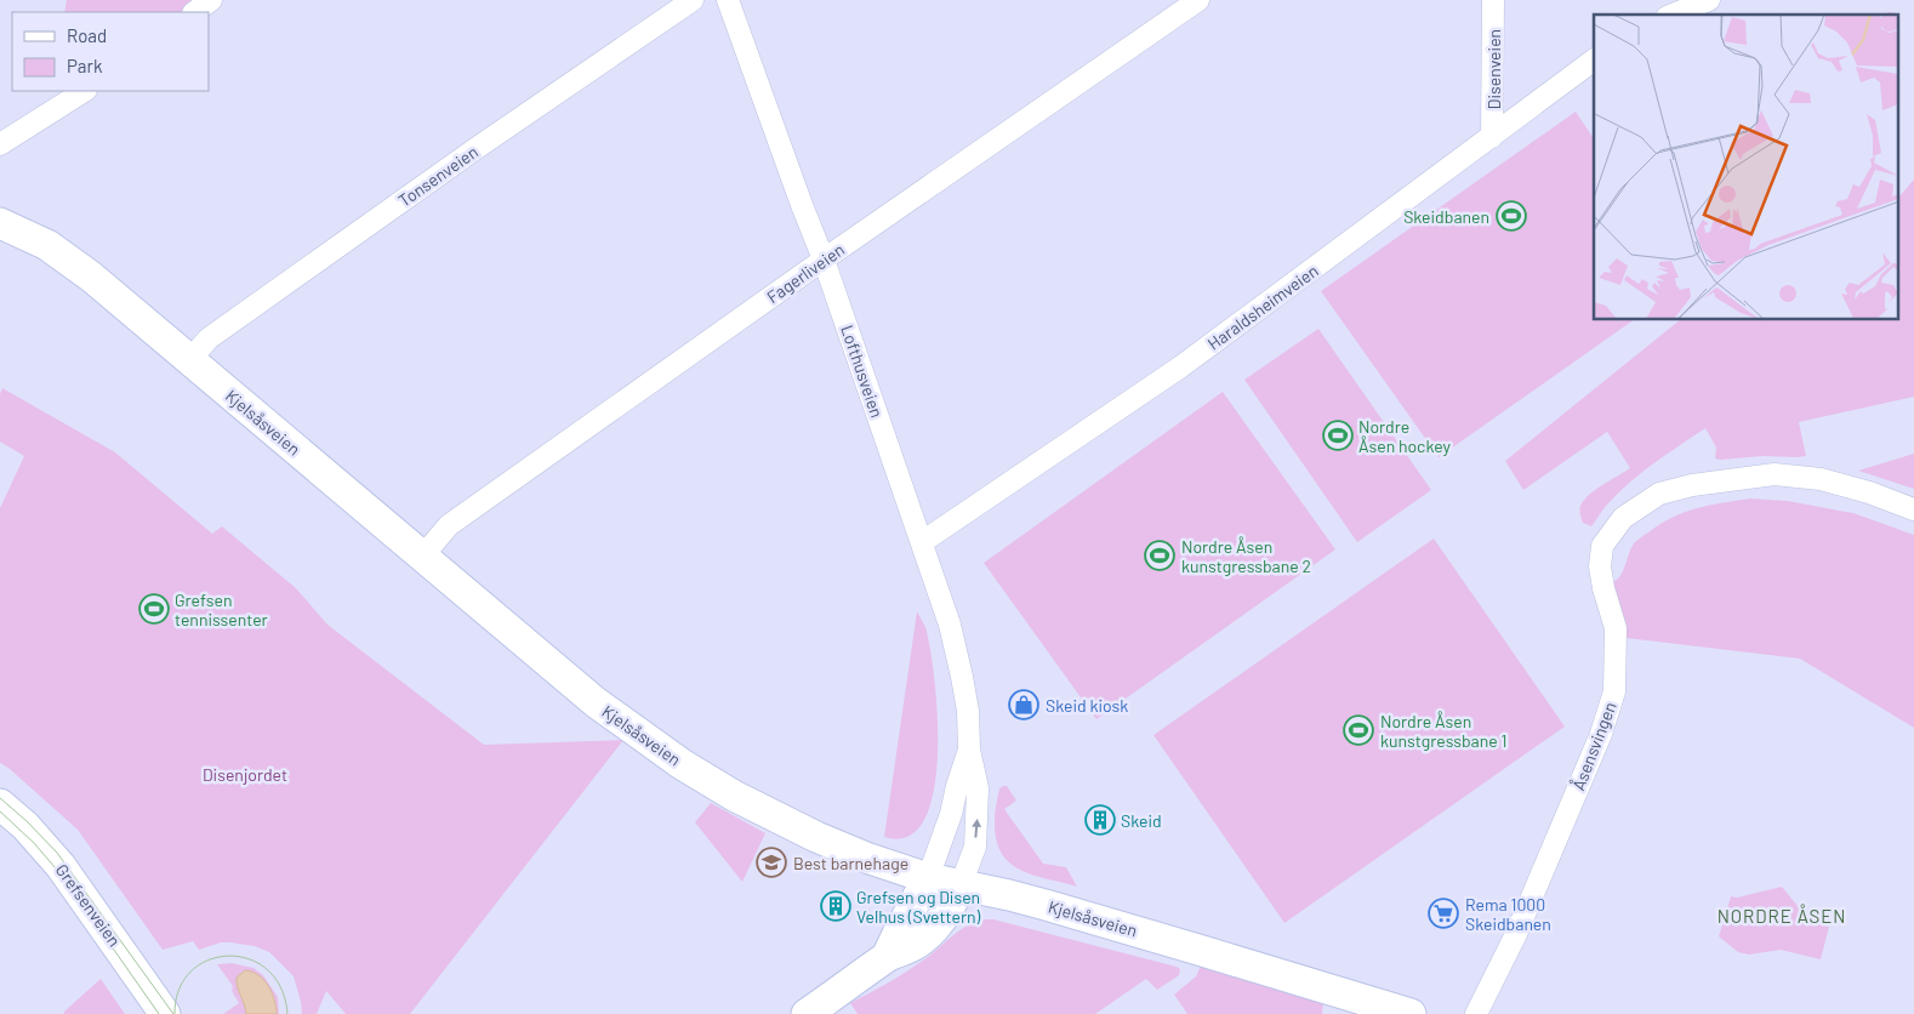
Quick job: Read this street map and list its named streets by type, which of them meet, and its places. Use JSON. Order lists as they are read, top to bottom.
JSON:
{
  "streets": {
    "street": [
      "Disenveien",
      "Tonsenveien",
      "Fagerliveien",
      "Haraldsheimveien",
      "Lofthusveien",
      "Kjelsåsveien",
      "Åsensvingen",
      "Grefsenveien"
    ]
  },
  "crossings": [
    ["Disenveien", "Haraldsheimveien"],
    ["Tonsenveien", "Kjelsåsveien"],
    ["Fagerliveien", "Lofthusveien"],
    ["Fagerliveien", "Kjelsåsveien"],
    ["Haraldsheimveien", "Lofthusveien"],
    ["Lofthusveien", "Kjelsåsveien"]
  ],
  "districts": ["NORDRE ÅSEN"],
  "parks": ["Disenjordet"],
  "places": {
    "sports": [
      "Skeidbanen",
      "Nordre Åsen hockey",
      "Nordre Åsen kunstgressbane 2",
      "Grefsen tennissenter",
      "Nordre Åsen kunstgressbane 1"
    ],
    "shop": ["Skeid kiosk"],
    "building": ["Skeid", "Grefsen og Disen Velhus (Svettern)"],
    "school or university": ["Best barnehage"],
    "supermarket": ["Rema 1000 Skeidbanen"]
  },
  "legend": ["Road", "Park"]
}
